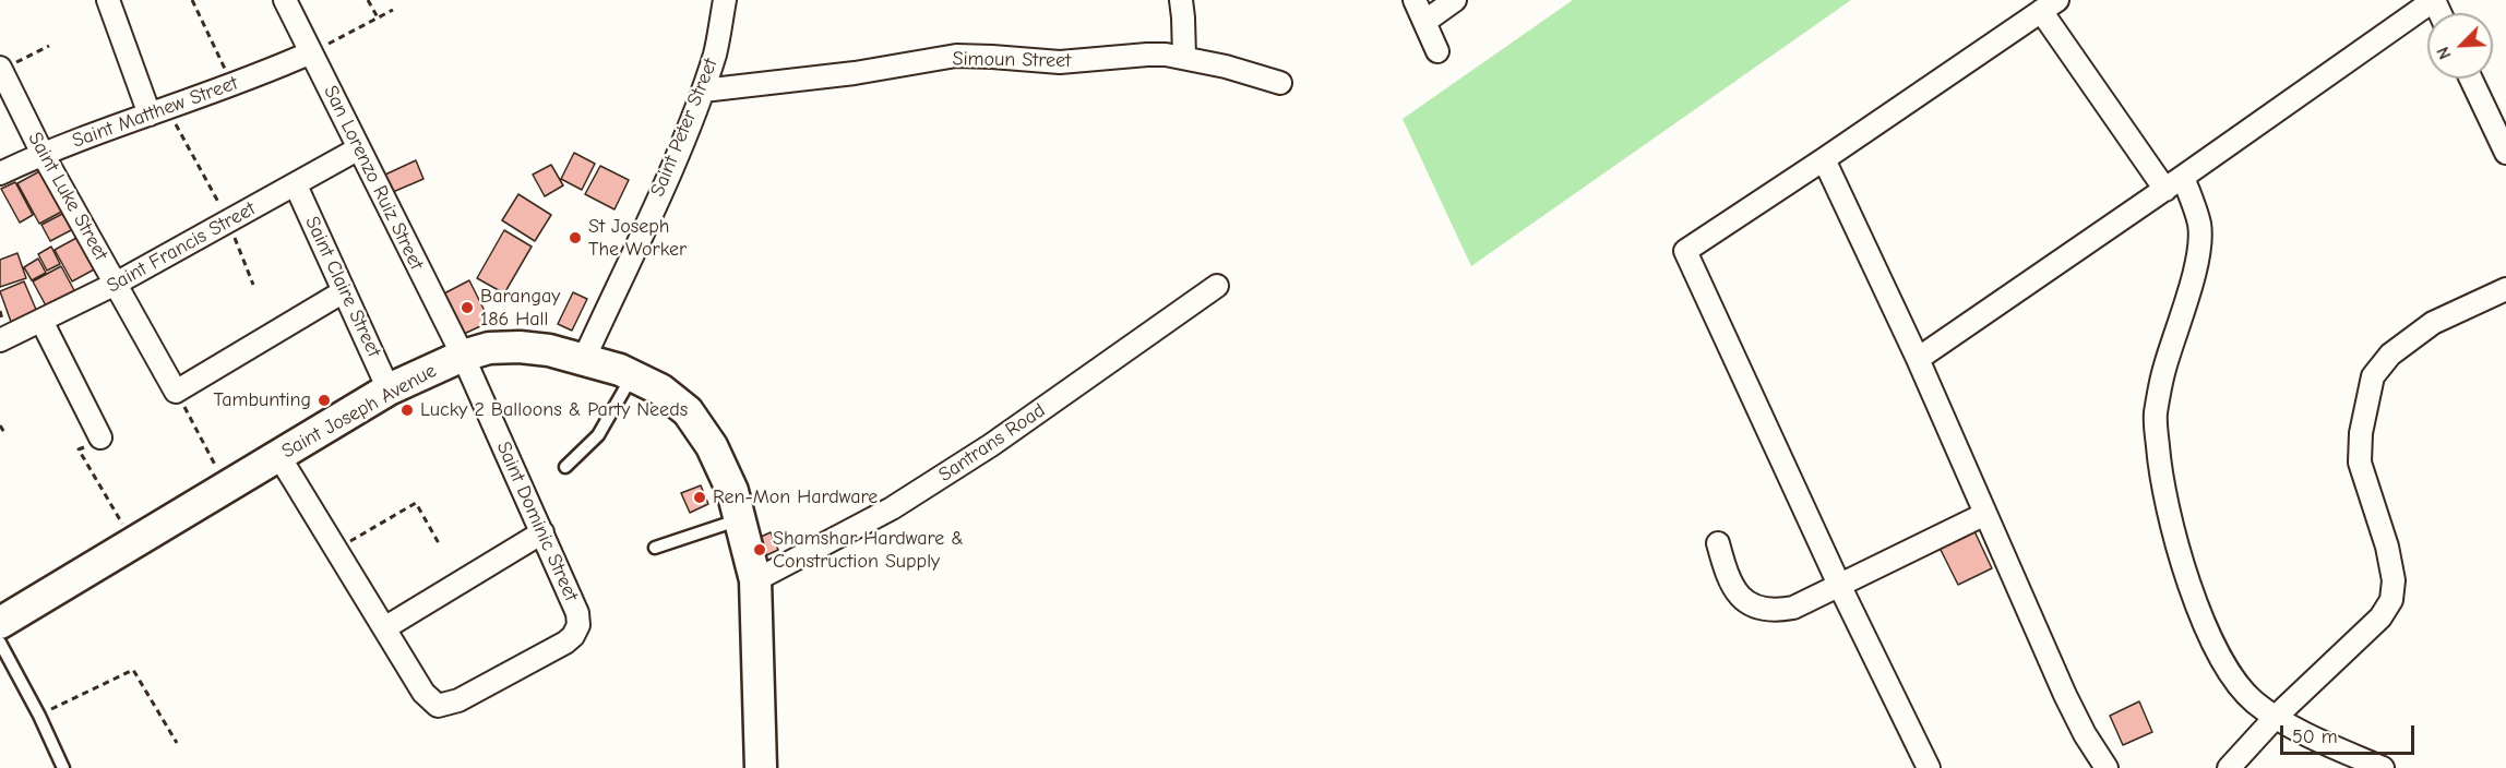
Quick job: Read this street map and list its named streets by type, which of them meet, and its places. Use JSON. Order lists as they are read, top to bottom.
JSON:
{
  "streets": {
    "main road": ["Saint Joseph Avenue"],
    "street": [
      "Simoun Street",
      "Saint Matthew Street",
      "Saint Peter Street",
      "San Lorenzo Ruiz Street",
      "Saint Luke Street",
      "Saint Francis Street",
      "Saint Claire Street",
      "Santrans Road",
      "Saint Dominic Street"
    ]
  },
  "crossings": [
    ["Simoun Street", "Saint Peter Street"],
    ["Saint Matthew Street", "San Lorenzo Ruiz Street"],
    ["Saint Matthew Street", "Saint Luke Street"],
    ["Saint Peter Street", "Saint Joseph Avenue"],
    ["San Lorenzo Ruiz Street", "Saint Francis Street"],
    ["San Lorenzo Ruiz Street", "Saint Joseph Avenue"],
    ["San Lorenzo Ruiz Street", "Saint Dominic Street"],
    ["Saint Luke Street", "Saint Francis Street"],
    ["Saint Francis Street", "Saint Claire Street"],
    ["Saint Claire Street", "Saint Joseph Avenue"],
    ["Saint Joseph Avenue", "Santrans Road"],
    ["Saint Joseph Avenue", "Saint Dominic Street"]
  ],
  "places": [
    "St Joseph The Worker",
    "Barangay 186 Hall",
    "Tambunting",
    "Lucky 2 Balloons & Party Needs",
    "Ren-Mon Hardware",
    "Shamshar Hardware & Construction Supply"
  ],
  "scale_bar": "50 m",
  "north": "bottom left"
}
